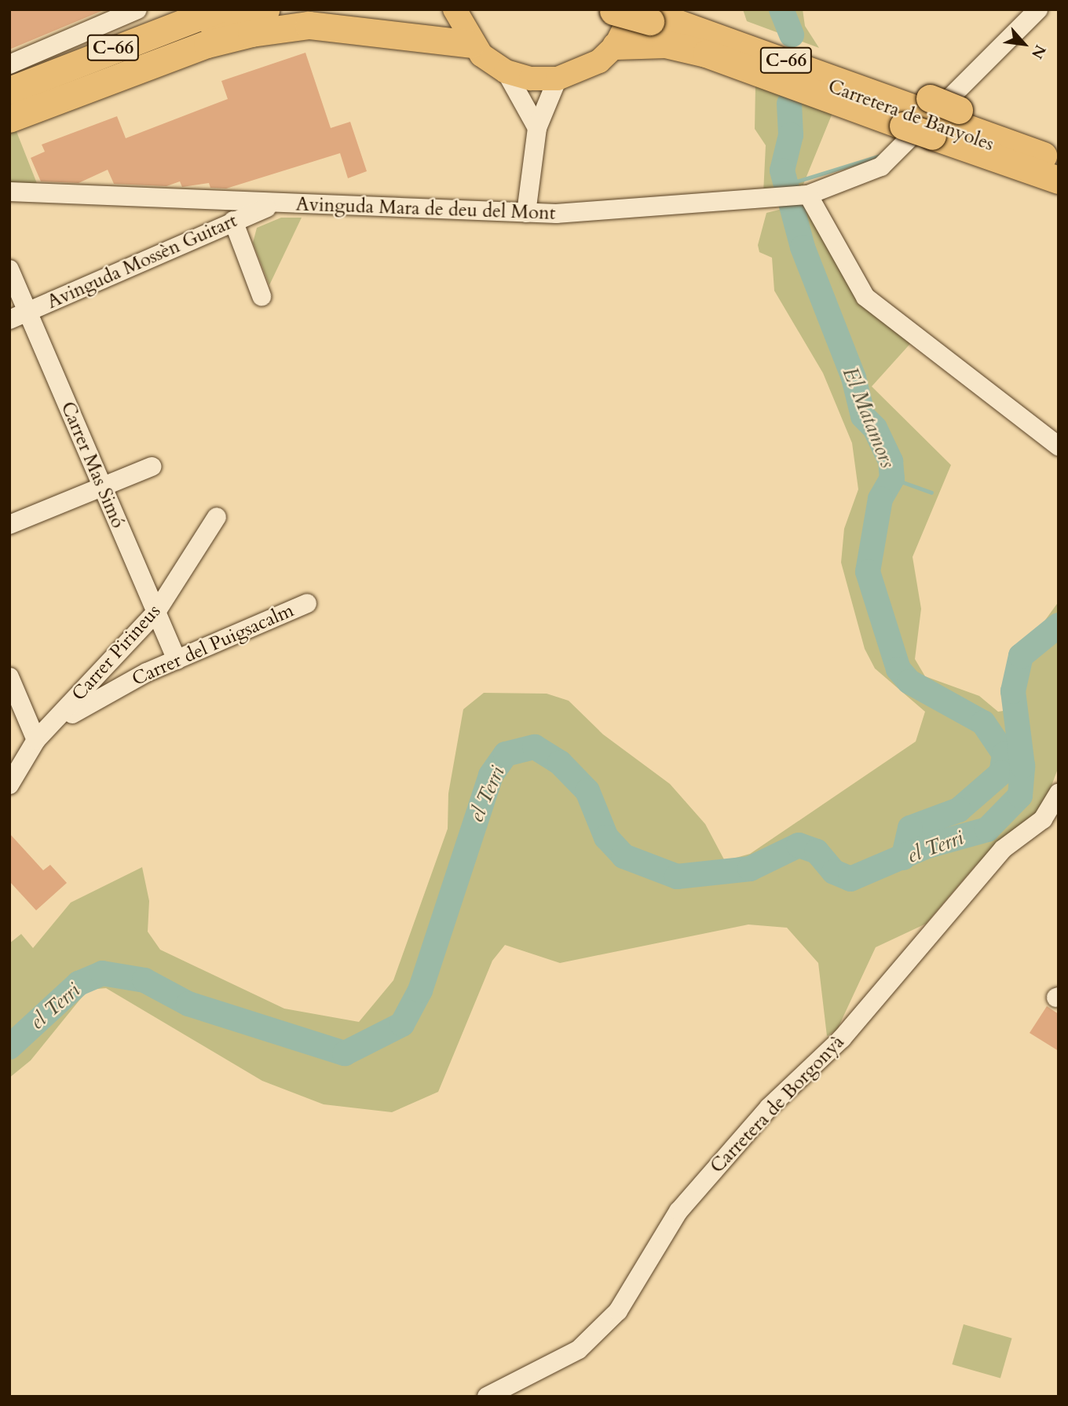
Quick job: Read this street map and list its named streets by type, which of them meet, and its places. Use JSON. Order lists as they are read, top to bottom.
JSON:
{
  "streets": {
    "highway": ["C-66", "Carretera de Banyoles"],
    "street": [
      "Avinguda Mara de deu del Mont",
      "Avinguda Mossèn Guitart",
      "Carrer Mas Simó",
      "Carrer del Puigsacalm",
      "Carrer Pirineus",
      "Carretera de Borgonyà"
    ]
  },
  "crossings": [
    ["C-66", "Carretera de Banyoles"],
    ["Avinguda Mara de deu del Mont", "Avinguda Mossèn Guitart"],
    ["Avinguda Mossèn Guitart", "Carrer Mas Simó"],
    ["Carrer Mas Simó", "Carrer del Puigsacalm"],
    ["Carrer Mas Simó", "Carrer Pirineus"],
    ["Carrer del Puigsacalm", "Carrer Pirineus"]
  ],
  "water": ["El Matamors", "el Terri"],
  "north": "bottom right"
}
